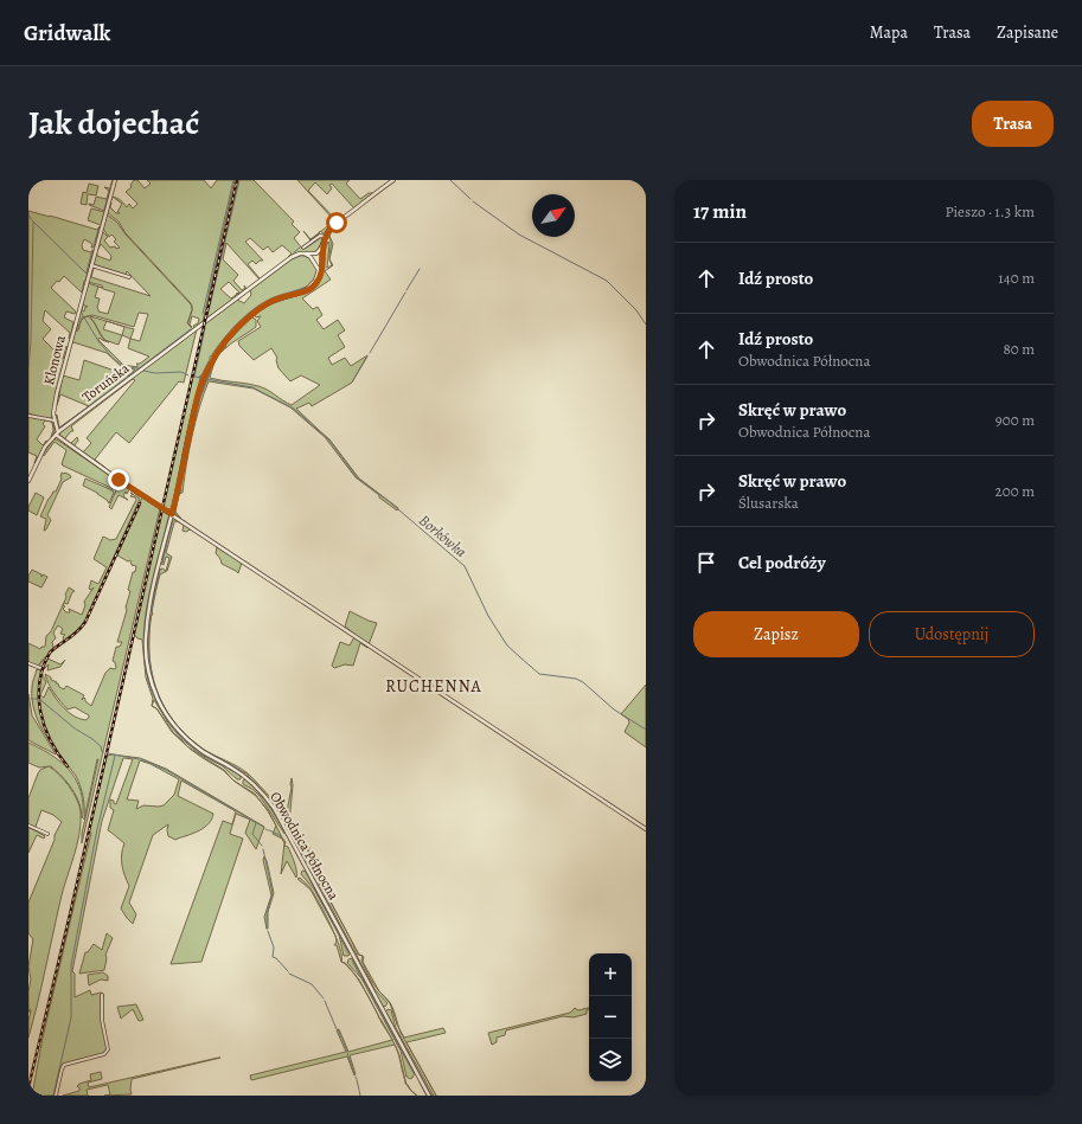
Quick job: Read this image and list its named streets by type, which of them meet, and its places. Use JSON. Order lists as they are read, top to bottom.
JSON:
{
  "streets": {
    "street": ["Klonowa", "Toruńska", "Obwodnica Północna"]
  },
  "crossings": [
    ["Klonowa", "Toruńska"]
  ],
  "districts": ["RUCHENNA"],
  "water": ["Borkówka"],
  "north": "top right",
  "page": {
    "header": "Gridwalk",
    "nav": ["Mapa", "Trasa", "Zapisane"],
    "title": "Jak dojechać",
    "buttons": [
      "Trasa",
      ["Zapisz", "Udostępnij"]
    ],
    "heading": ["17 min", "Pieszo · 1.3 km"],
    "list": [
      ["Idź prosto", "140 m"],
      ["Idź prosto", "Obwodnica Północna", "80 m"],
      ["Skręć w prawo", "Obwodnica Północna", "900 m"],
      ["Skręć w prawo", "Ślusarska", "200 m"],
      "Cel podróży"
    ],
    "map_buttons": ["+", "−"]
  }
}
